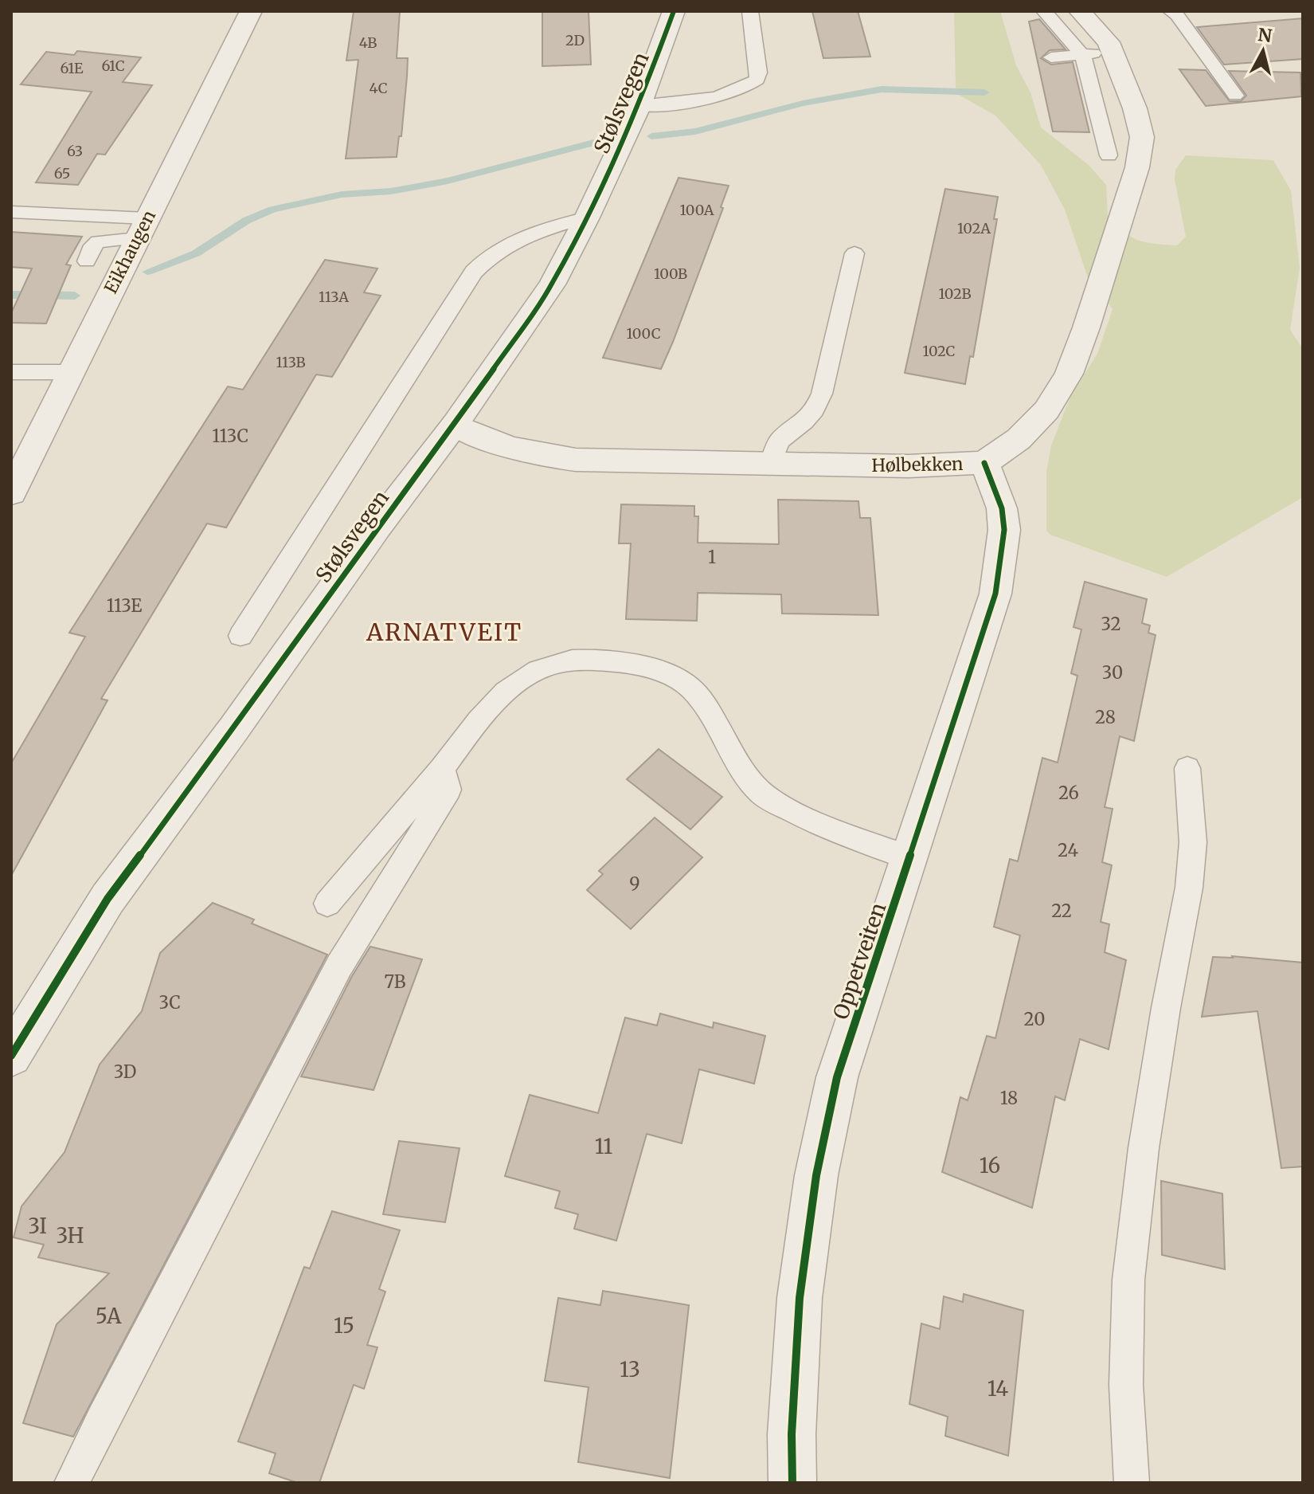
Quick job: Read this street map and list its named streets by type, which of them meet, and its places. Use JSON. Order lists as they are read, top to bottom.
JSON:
{
  "streets": {
    "street": [
      "Stølsvegen",
      "Eikhaugen",
      "Hølbekken",
      "Oppetveiten"
    ]
  },
  "crossings": [
    ["Stølsvegen", "Hølbekken"],
    ["Hølbekken", "Oppetveiten"]
  ],
  "districts": ["ARNATVEIT"],
  "house_numbers": [
    "2D",
    "4B",
    "61C",
    "61E",
    "4C",
    "63",
    "65",
    "100A",
    "102A",
    "100B",
    "102B",
    "113A",
    "100C",
    "102C",
    "113B",
    "113C",
    "1",
    "113E",
    "32",
    "30",
    "28",
    "26",
    "24",
    "9",
    "22",
    "7B",
    "3C",
    "20",
    "3D",
    "18",
    "11",
    "16",
    "3I",
    "3H",
    "5A",
    "15",
    "13",
    "14"
  ],
  "north": "top"
}
